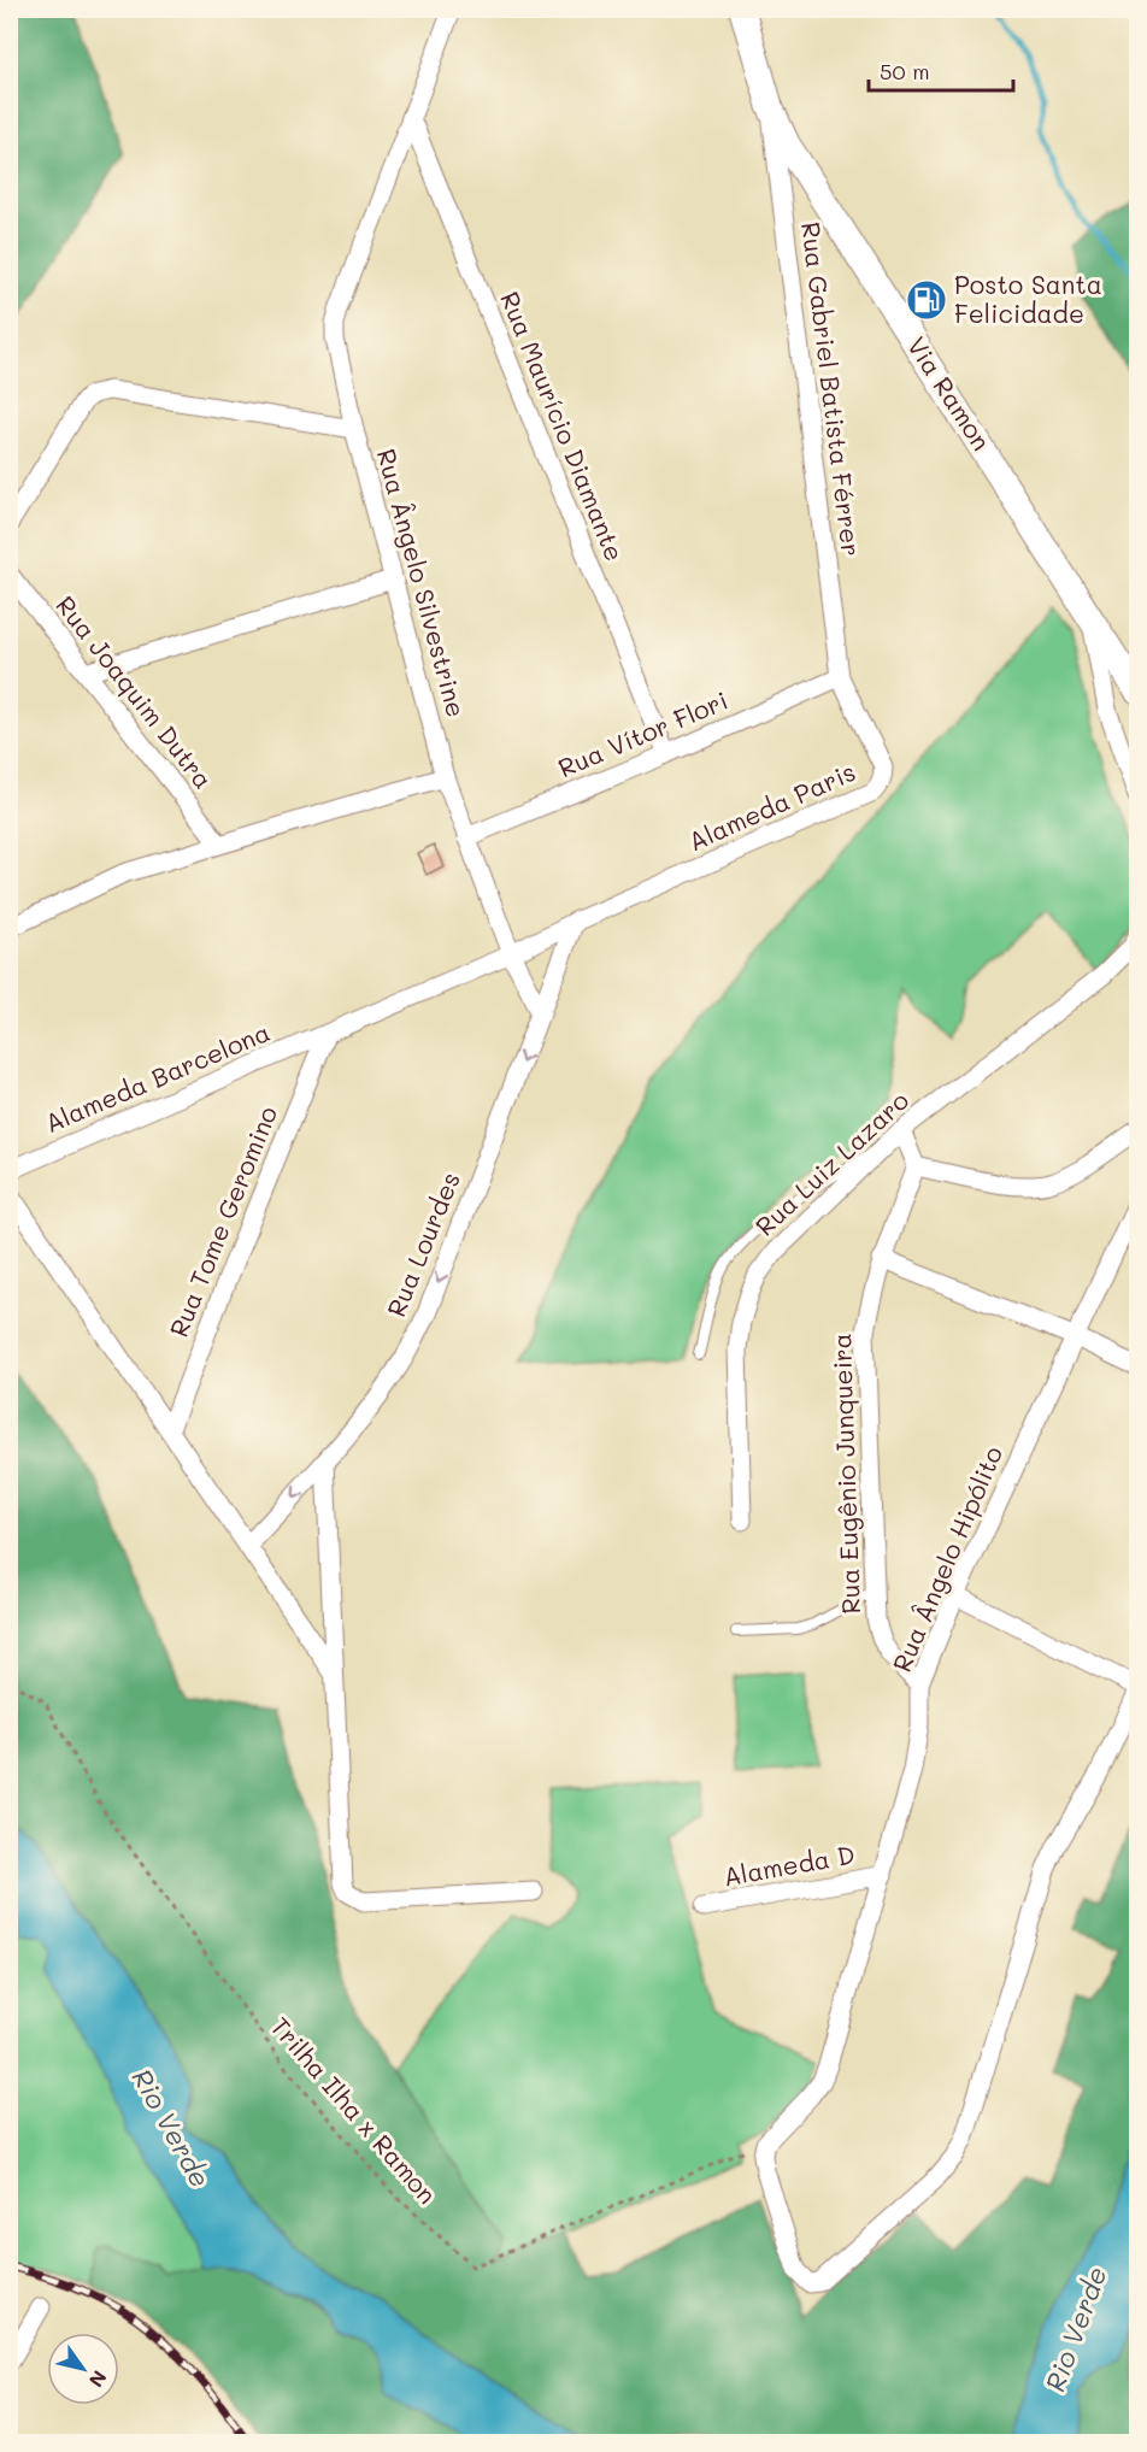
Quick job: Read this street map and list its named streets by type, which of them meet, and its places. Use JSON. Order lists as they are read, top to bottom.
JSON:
{
  "streets": {
    "main road": ["Via Ramon"],
    "street": [
      "Rua Gabriel Batista Férrer",
      "Rua Maurício Diamante",
      "Rua Ângelo Silvestrine",
      "Rua Joaquim Dutra",
      "Rua Vítor Flori",
      "Alameda Paris",
      "Alameda Barcelona",
      "Rua Luiz Lazaro",
      "Rua Tome Geromino",
      "Rua Lourdes",
      "Rua Eugênio Junqueira",
      "Rua Ângelo Hipólito",
      "Alameda D"
    ],
    "path": ["Trilha Ilha x Ramon"]
  },
  "crossings": [
    ["Rua Gabriel Batista Férrer", "Via Ramon"],
    ["Rua Gabriel Batista Férrer", "Rua Vítor Flori"],
    ["Rua Gabriel Batista Férrer", "Alameda Paris"],
    ["Rua Maurício Diamante", "Rua Ângelo Silvestrine"],
    ["Rua Maurício Diamante", "Rua Vítor Flori"],
    ["Rua Ângelo Silvestrine", "Rua Vítor Flori"],
    ["Rua Ângelo Silvestrine", "Alameda Paris"],
    ["Rua Ângelo Silvestrine", "Alameda Barcelona"],
    ["Rua Ângelo Silvestrine", "Rua Lourdes"],
    ["Rua Vítor Flori", "Alameda Paris"],
    ["Alameda Paris", "Alameda Barcelona"],
    ["Alameda Paris", "Rua Lourdes"],
    ["Alameda Barcelona", "Rua Tome Geromino"],
    ["Rua Eugênio Junqueira", "Rua Ângelo Hipólito"],
    ["Rua Ângelo Hipólito", "Alameda D"],
    ["Rua Ângelo Hipólito", "Trilha Ilha x Ramon"]
  ],
  "one_way": ["Rua Lourdes"],
  "water": ["Rio Verde"],
  "places": {
    "fuel station": ["Posto Santa Felicidade"]
  },
  "scale_bar": "50 m",
  "north": "bottom right"
}
